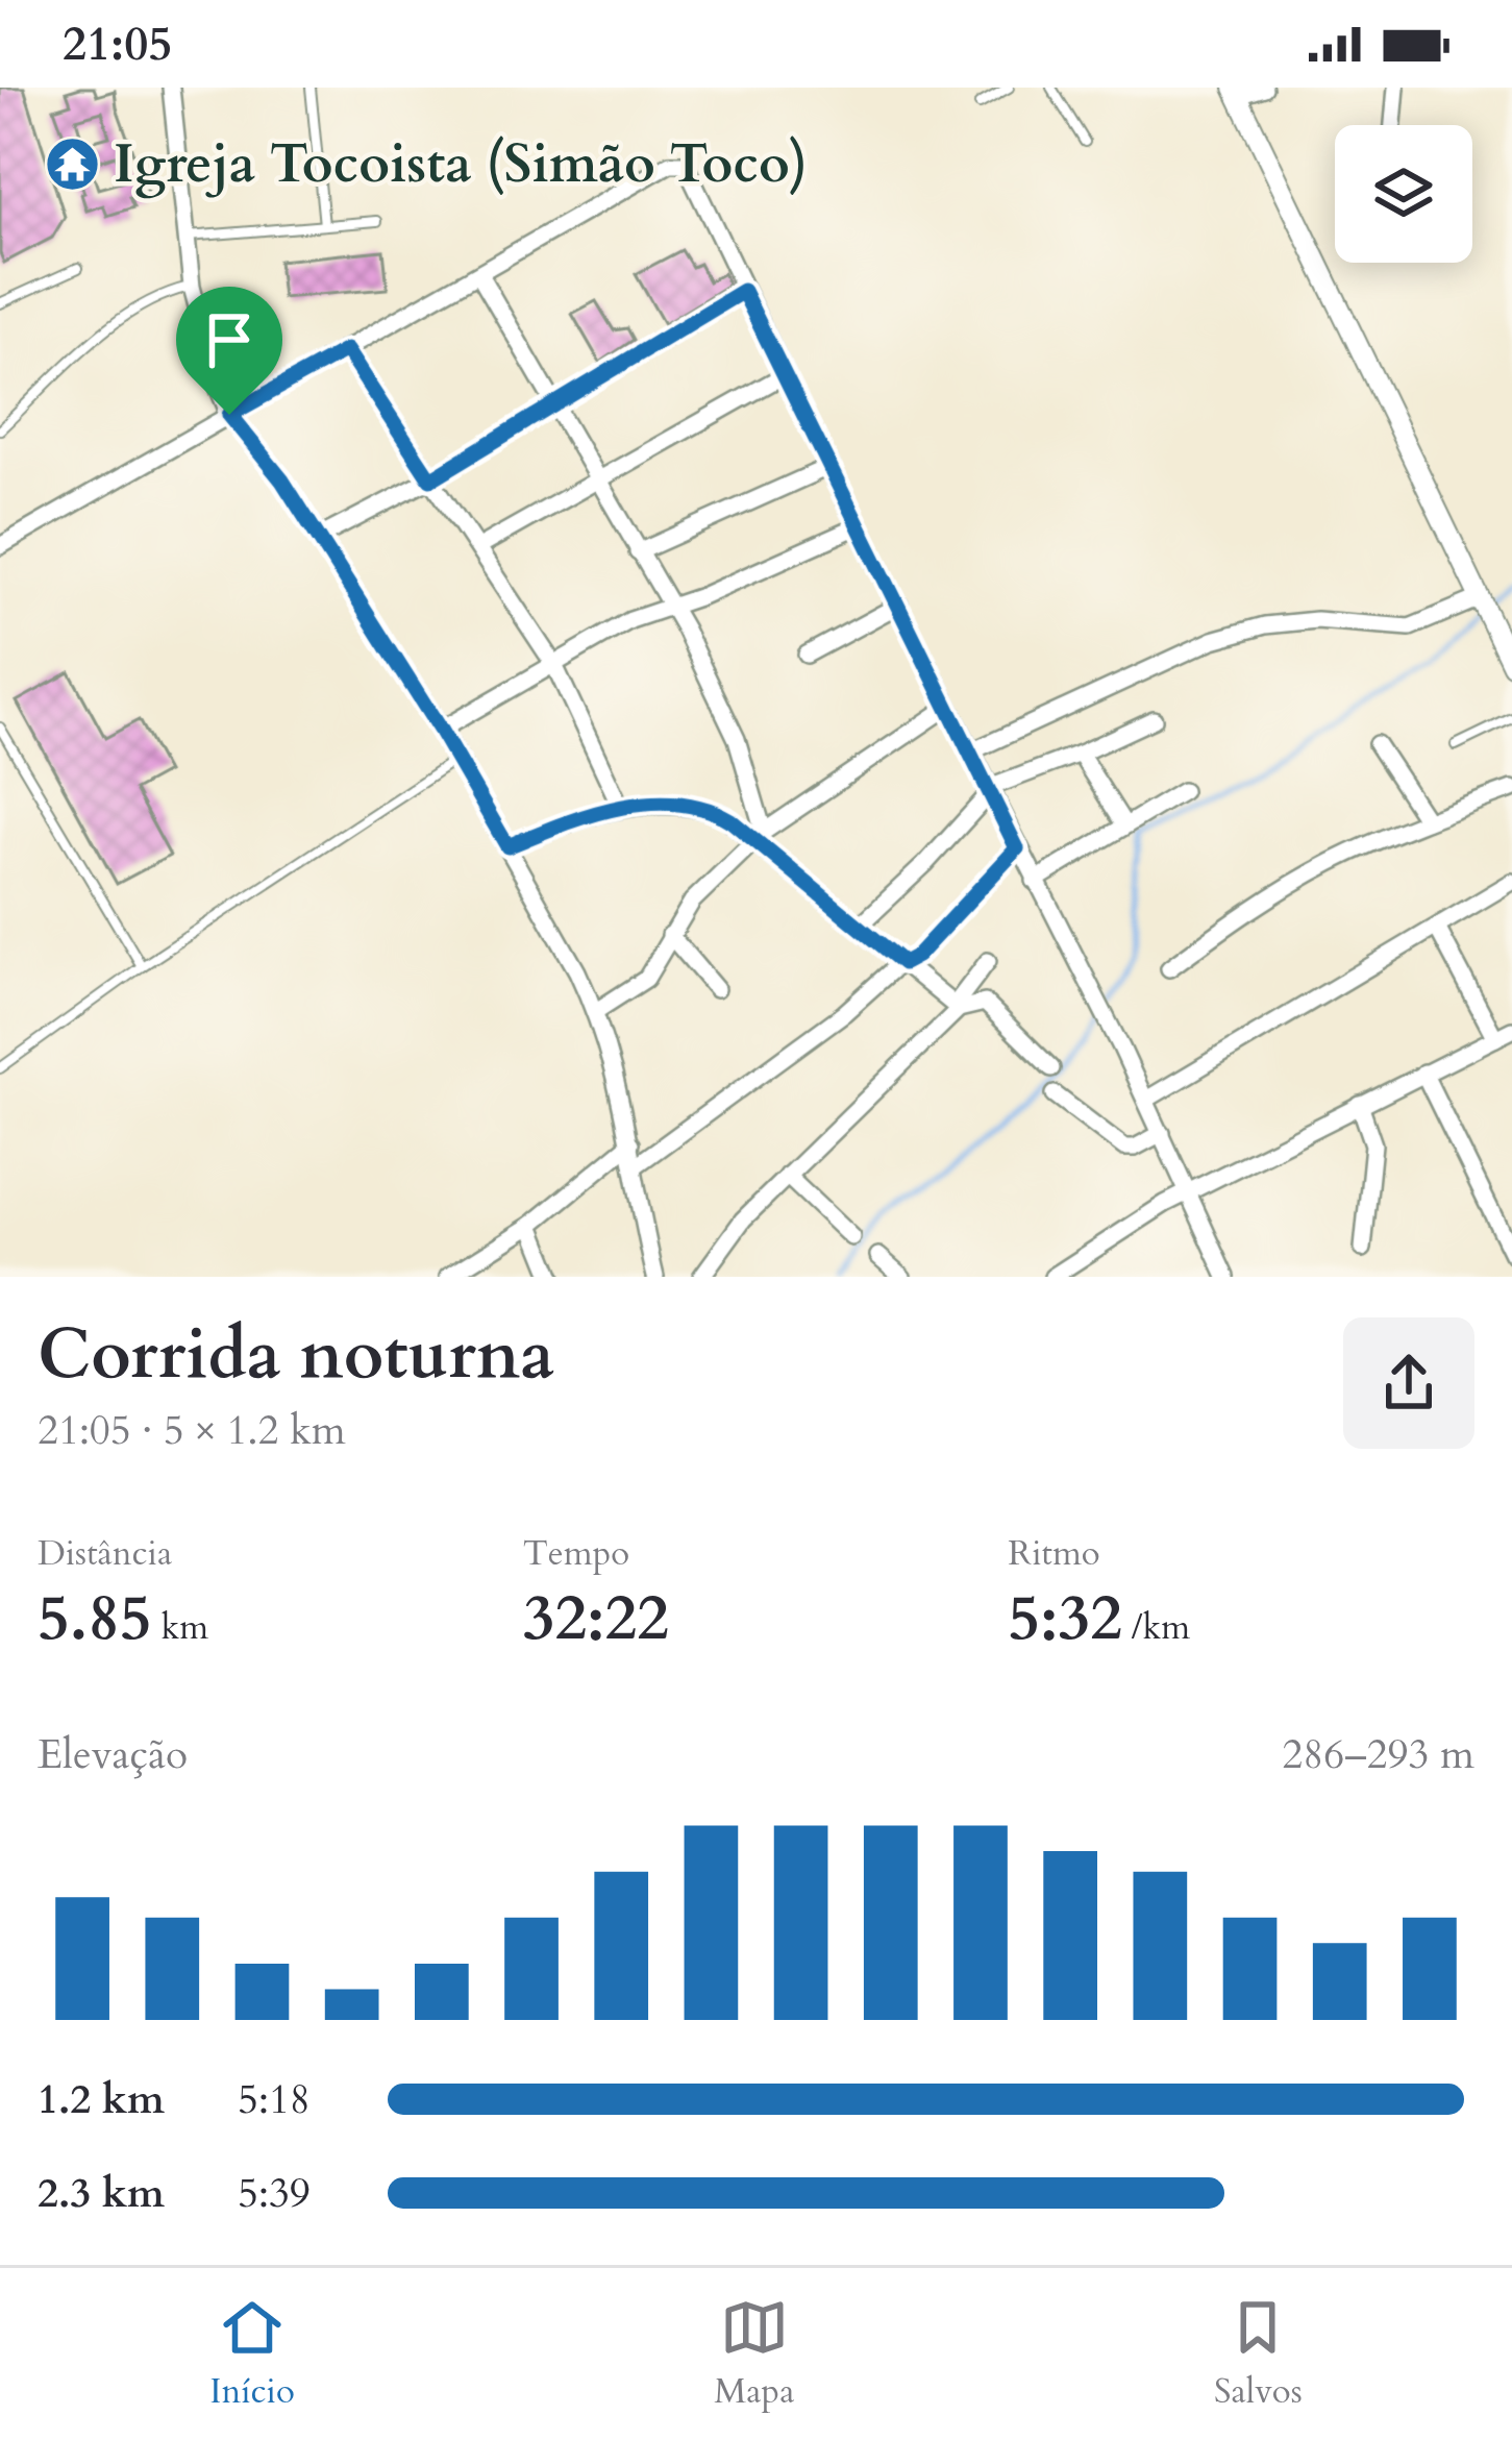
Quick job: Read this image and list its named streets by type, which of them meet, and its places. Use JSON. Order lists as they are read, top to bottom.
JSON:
{
  "places": {
    "temple": ["Igreja Tocoista (Simão Toco)"]
  },
  "page": {
    "status": "21:05",
    "heading": ["Corrida noturna", "21:05 · 5 × 1.2 km"],
    "stats": [
      ["Distância", "5.85 km"],
      ["Tempo", "32:22"],
      ["Ritmo", "5:32 /km"]
    ],
    "chart": ["Elevação", "286–293 m"],
    "list": [
      {
        "name": "1.2 km",
        "note": "5:18"
      },
      {
        "name": "2.3 km",
        "note": "5:39"
      }
    ],
    "tabs": ["Início", "Mapa", "Salvos"]
  }
}
